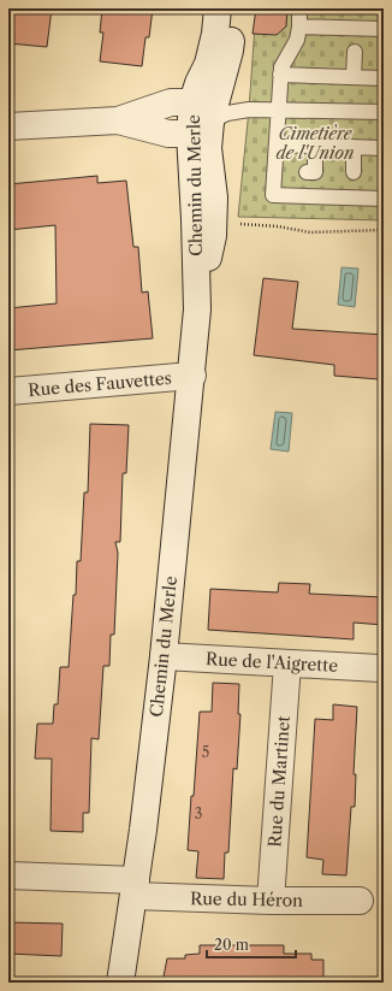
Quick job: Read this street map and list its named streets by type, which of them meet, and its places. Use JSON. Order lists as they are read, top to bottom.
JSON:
{
  "streets": {
    "street": [
      "Chemin du Merle",
      "Rue des Fauvettes",
      "Rue de l'Aigrette",
      "Rue du Martinet",
      "Rue du Héron"
    ]
  },
  "crossings": [
    ["Chemin du Merle", "Rue des Fauvettes"],
    ["Chemin du Merle", "Rue de l'Aigrette"],
    ["Chemin du Merle", "Rue du Héron"],
    ["Rue de l'Aigrette", "Rue du Martinet"],
    ["Rue du Martinet", "Rue du Héron"]
  ],
  "parks": ["Cimetière de l'Union"],
  "house_numbers": ["5", "3"],
  "scale_bar": "20 m"
}
